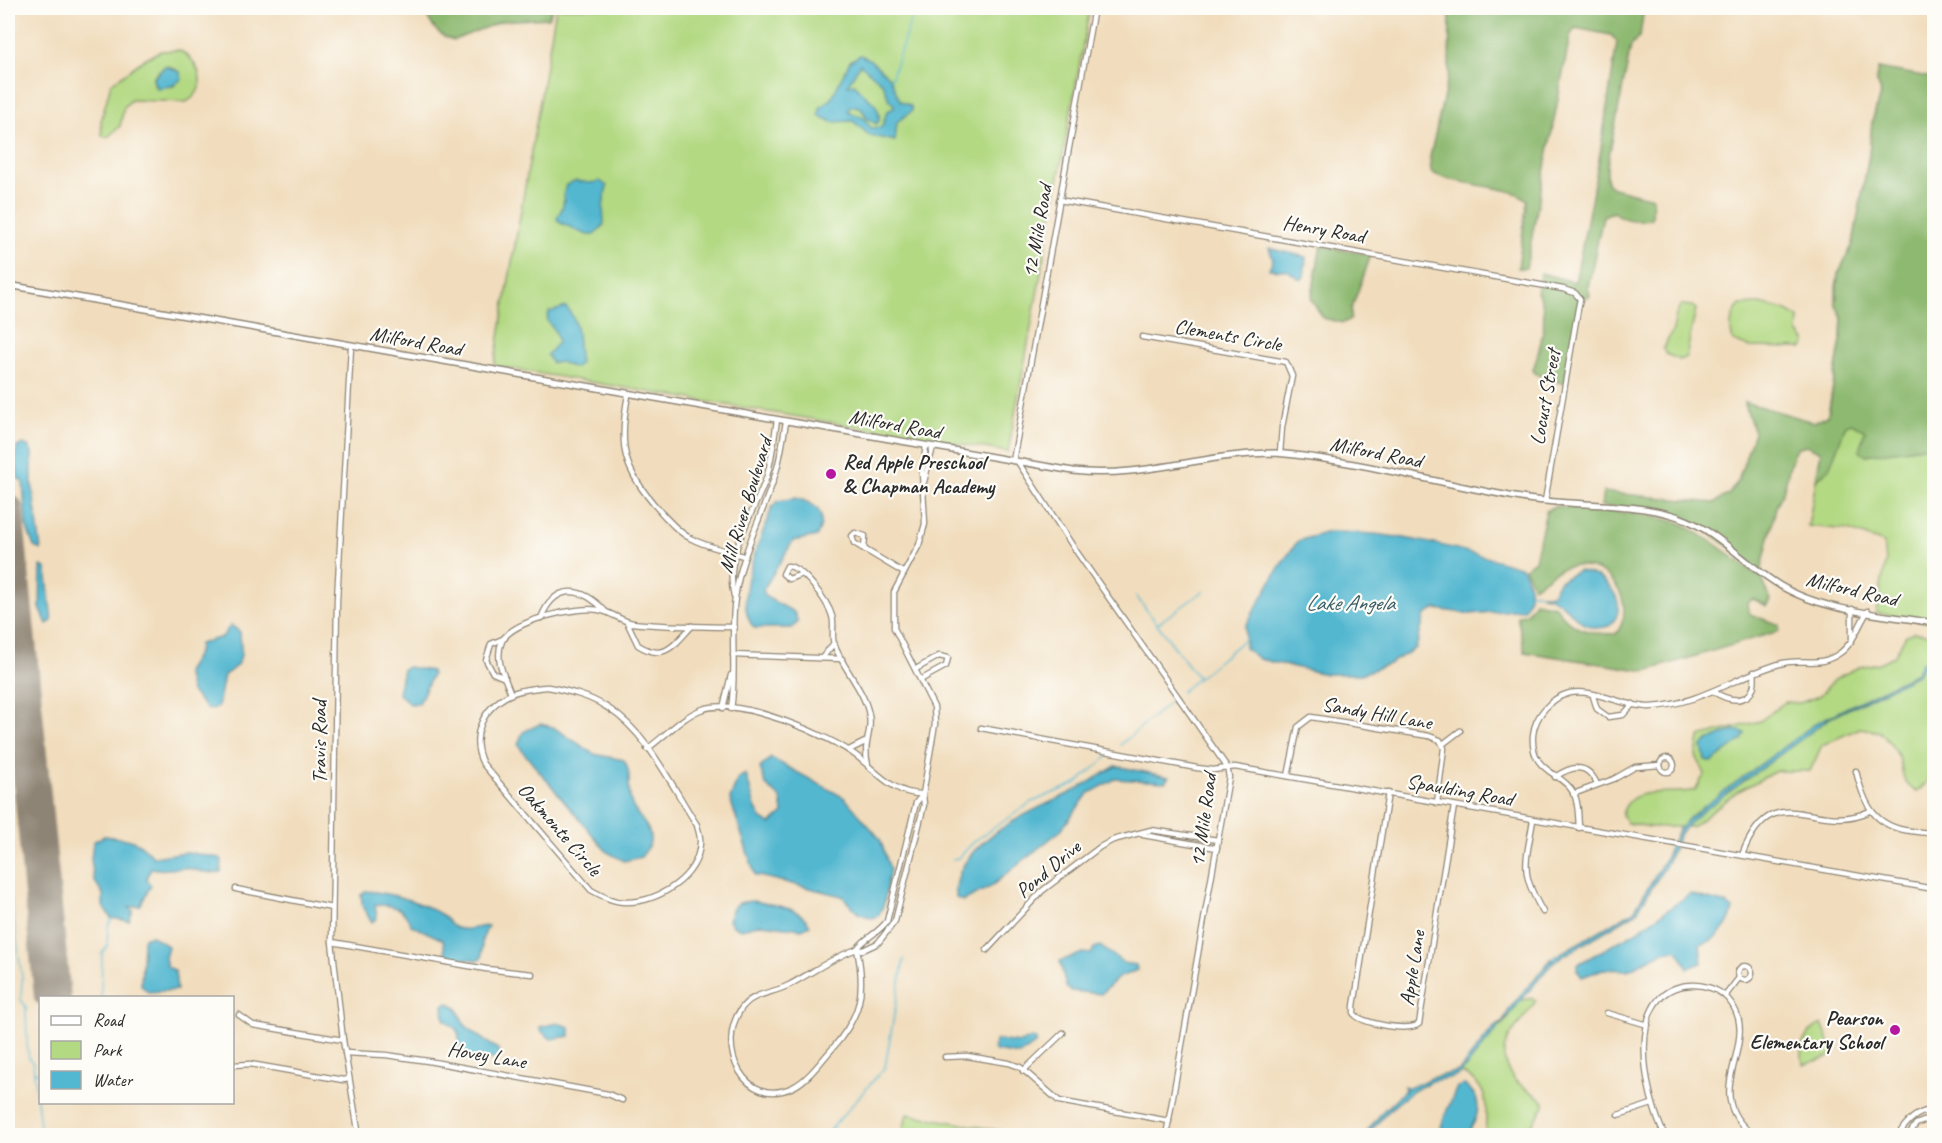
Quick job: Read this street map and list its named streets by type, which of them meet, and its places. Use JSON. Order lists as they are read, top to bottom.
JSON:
{
  "streets": {
    "street": [
      "Henry Road",
      "12 Mile Road",
      "Clements Circle",
      "Milford Road",
      "Locust Street",
      "Mill River Boulevard",
      "Sandy Hill Lane",
      "Travis Road",
      "Spaulding Road",
      "Oakmonte Circle",
      "Pond Drive",
      "Apple Lane",
      "Hovey Lane"
    ]
  },
  "crossings": [
    ["Henry Road", "12 Mile Road"],
    ["Henry Road", "Locust Street"],
    ["12 Mile Road", "Milford Road"],
    ["12 Mile Road", "Spaulding Road"],
    ["12 Mile Road", "Pond Drive"],
    ["Clements Circle", "Milford Road"],
    ["Milford Road", "Locust Street"],
    ["Milford Road", "Mill River Boulevard"],
    ["Milford Road", "Travis Road"],
    ["Sandy Hill Lane", "Spaulding Road"],
    ["Travis Road", "Hovey Lane"],
    ["Spaulding Road", "Apple Lane"]
  ],
  "water": ["Lake Angela"],
  "places": ["Red Apple Preschool & Chapman Academy", "Pearson Elementary School"],
  "legend": ["Road", "Park", "Water"]
}
